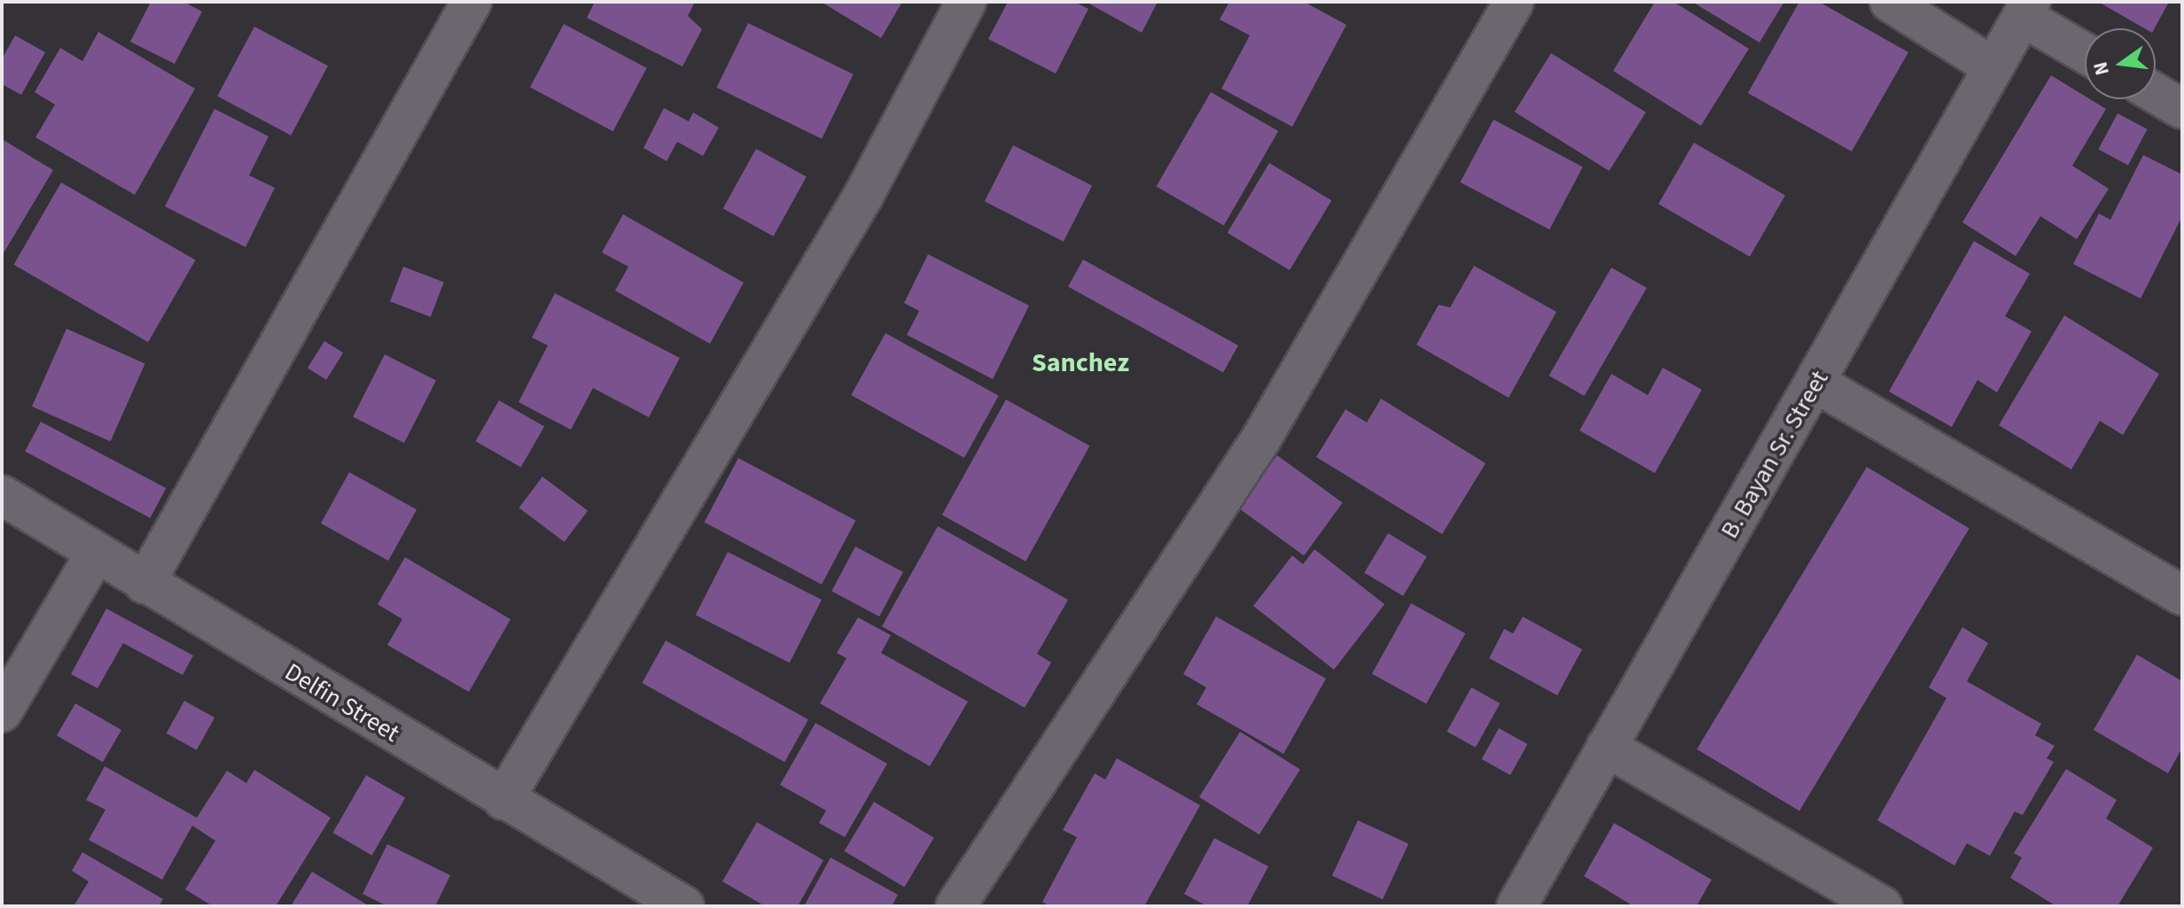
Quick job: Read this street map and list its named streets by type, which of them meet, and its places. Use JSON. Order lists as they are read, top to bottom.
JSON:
{
  "streets": {
    "street": ["B. Bayan Sr. Street", "Delfin Street"]
  },
  "districts": ["Sanchez"],
  "north": "left"
}
